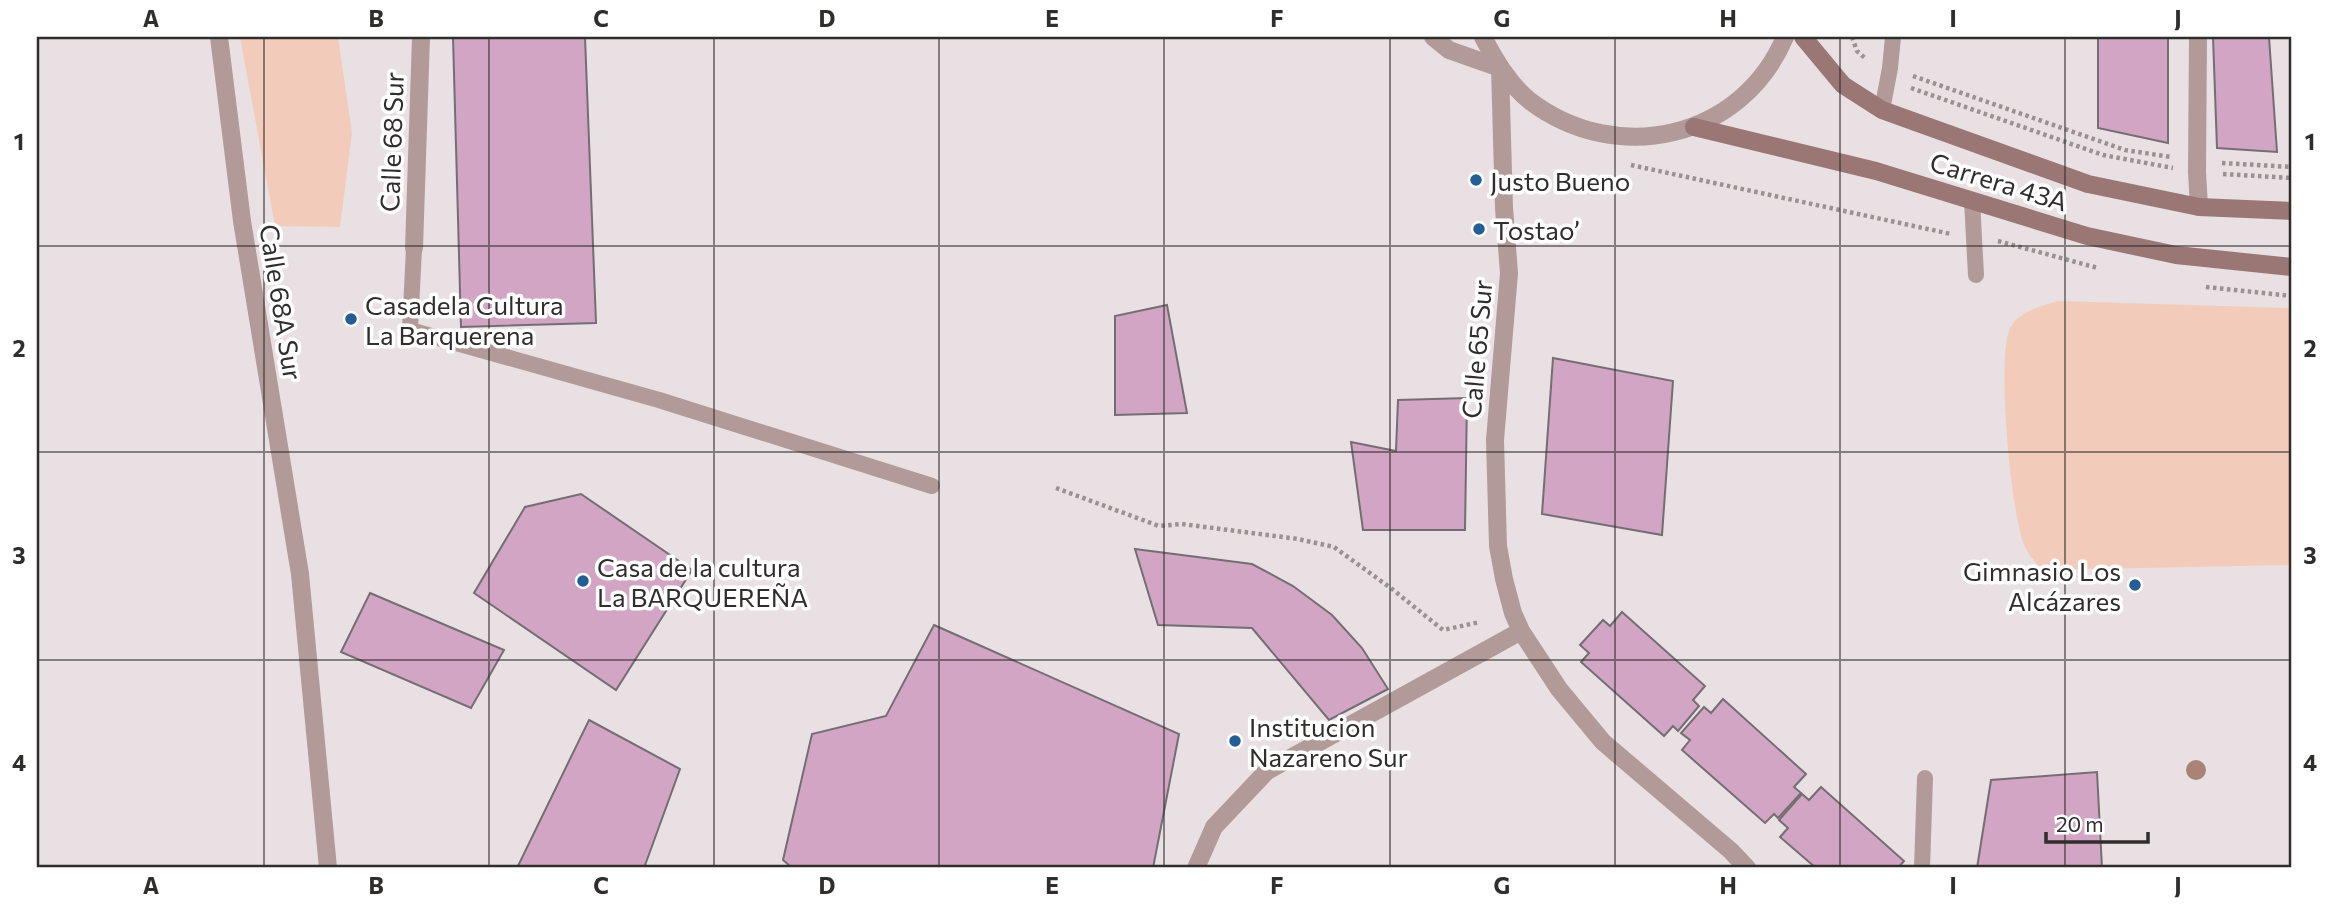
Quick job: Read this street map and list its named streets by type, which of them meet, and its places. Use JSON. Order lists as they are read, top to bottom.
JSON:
{
  "streets": {
    "main road": ["Carrera 43A"],
    "street": ["Calle 68 Sur", "Calle 68A Sur", "Calle 65 Sur"]
  },
  "places": [
    "Justo Bueno",
    "Tostao’",
    "Casadela Cultura La Barquerena",
    "Casa de la cultura La BARQUEREÑA",
    "Gimnasio Los Alcázares",
    "Institucion Nazareno Sur"
  ],
  "scale_bar": "20 m",
  "grid": {
    "columns": [
      "A",
      "B",
      "C",
      "D",
      "E",
      "F",
      "G",
      "H",
      "I",
      "J"
    ],
    "rows": [
      "1",
      "2",
      "3",
      "4"
    ]
  }
}
